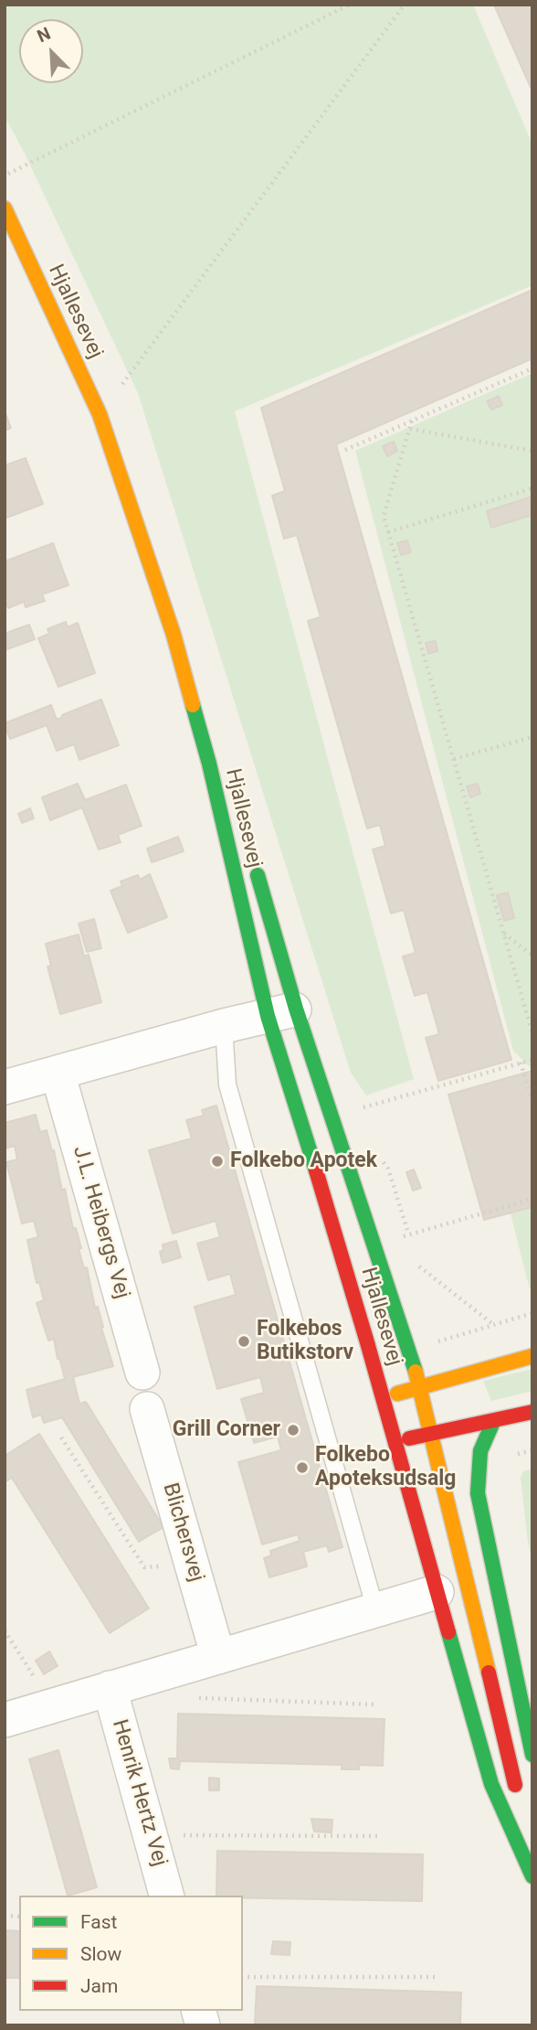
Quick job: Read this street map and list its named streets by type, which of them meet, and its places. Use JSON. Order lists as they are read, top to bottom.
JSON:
{
  "streets": {
    "main road": ["Hjallesevej"],
    "street": ["J.L. Heibergs Vej", "Blichersvej", "Henrik Hertz Vej"]
  },
  "places": [
    "Folkebo Apotek",
    "Folkebos Butikstorv",
    "Grill Corner",
    "Folkebo Apoteksudsalg"
  ],
  "legend": ["Fast", "Slow", "Jam"],
  "north": "top left"
}
